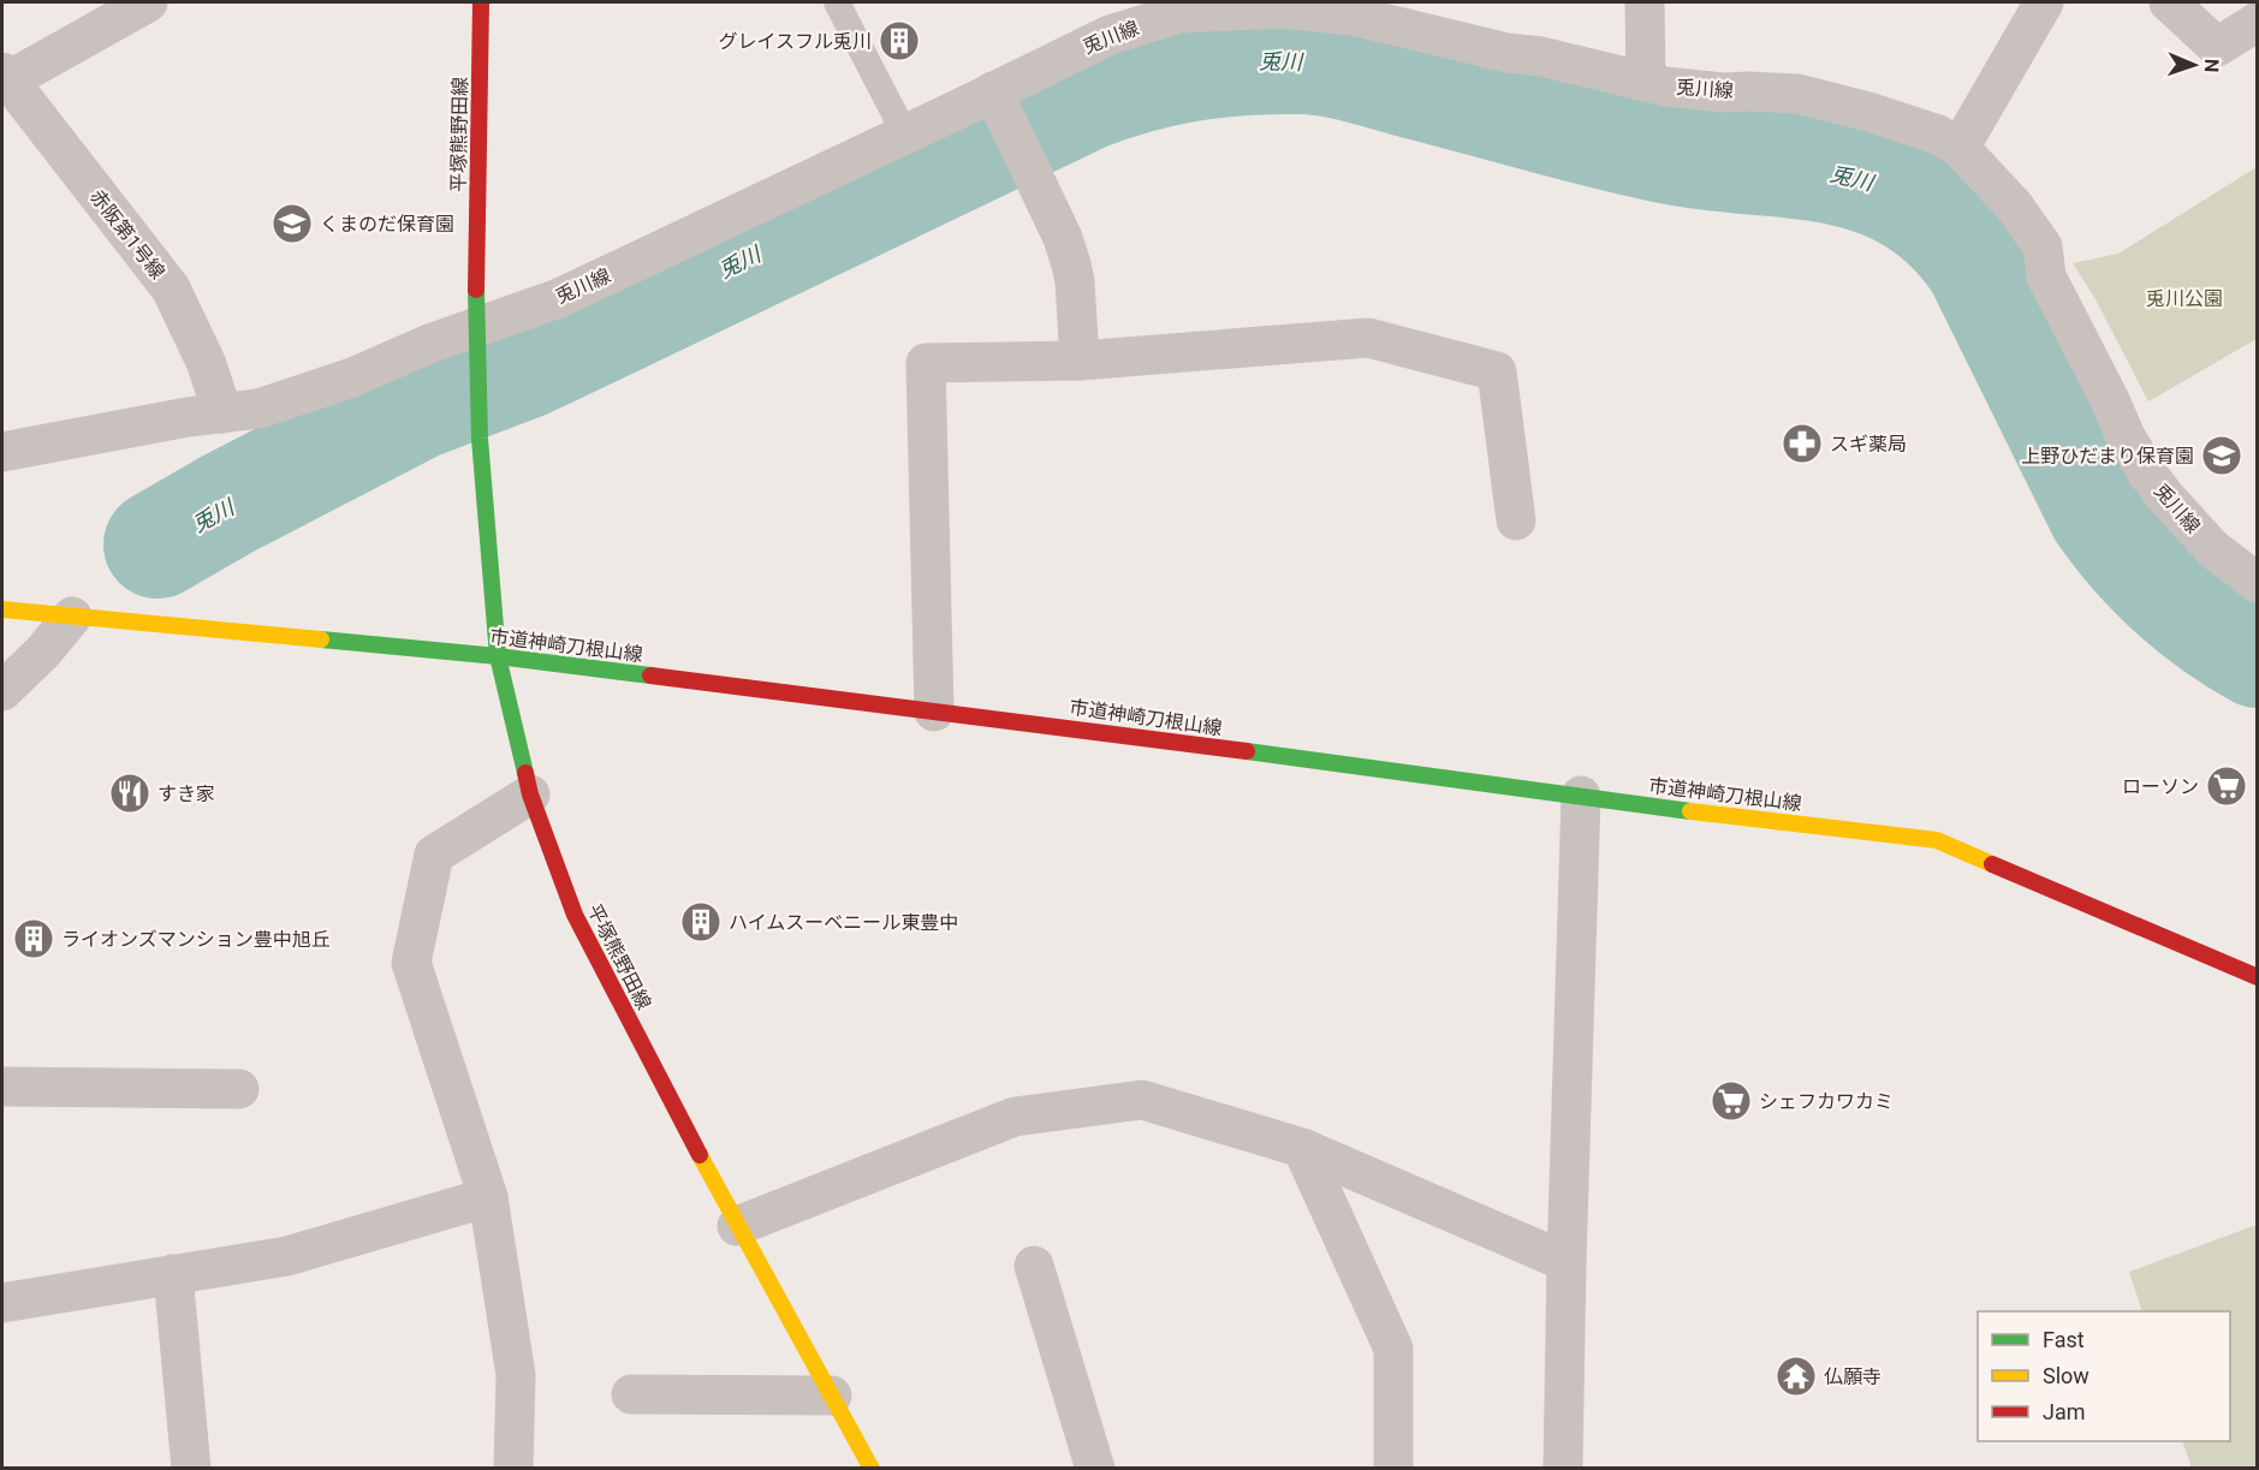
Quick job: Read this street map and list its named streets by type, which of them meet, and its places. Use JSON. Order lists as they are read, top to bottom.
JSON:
{
  "streets": {
    "street": [
      "兎川線",
      "平塚熊野田線",
      "赤阪第1号線",
      "市道神崎刀根山線"
    ]
  },
  "crossings": [
    ["兎川線", "平塚熊野田線"],
    ["兎川線", "赤阪第1号線"],
    ["平塚熊野田線", "市道神崎刀根山線"]
  ],
  "water": ["兎川"],
  "parks": ["兎川公園"],
  "places": {
    "building": ["グレイスフル兎川", "ハイムスーベニール東豊中", "ライオンズマンション豊中旭丘"],
    "school or university": ["くまのだ保育園", "上野ひだまり保育園"],
    "pharmacy": ["スギ薬局"],
    "supermarket": ["ローソン", "シェフカワカミ"],
    "restaurant": ["すき家"],
    "temple": ["仏願寺"]
  },
  "legend": ["Fast", "Slow", "Jam"],
  "north": "right"
}
